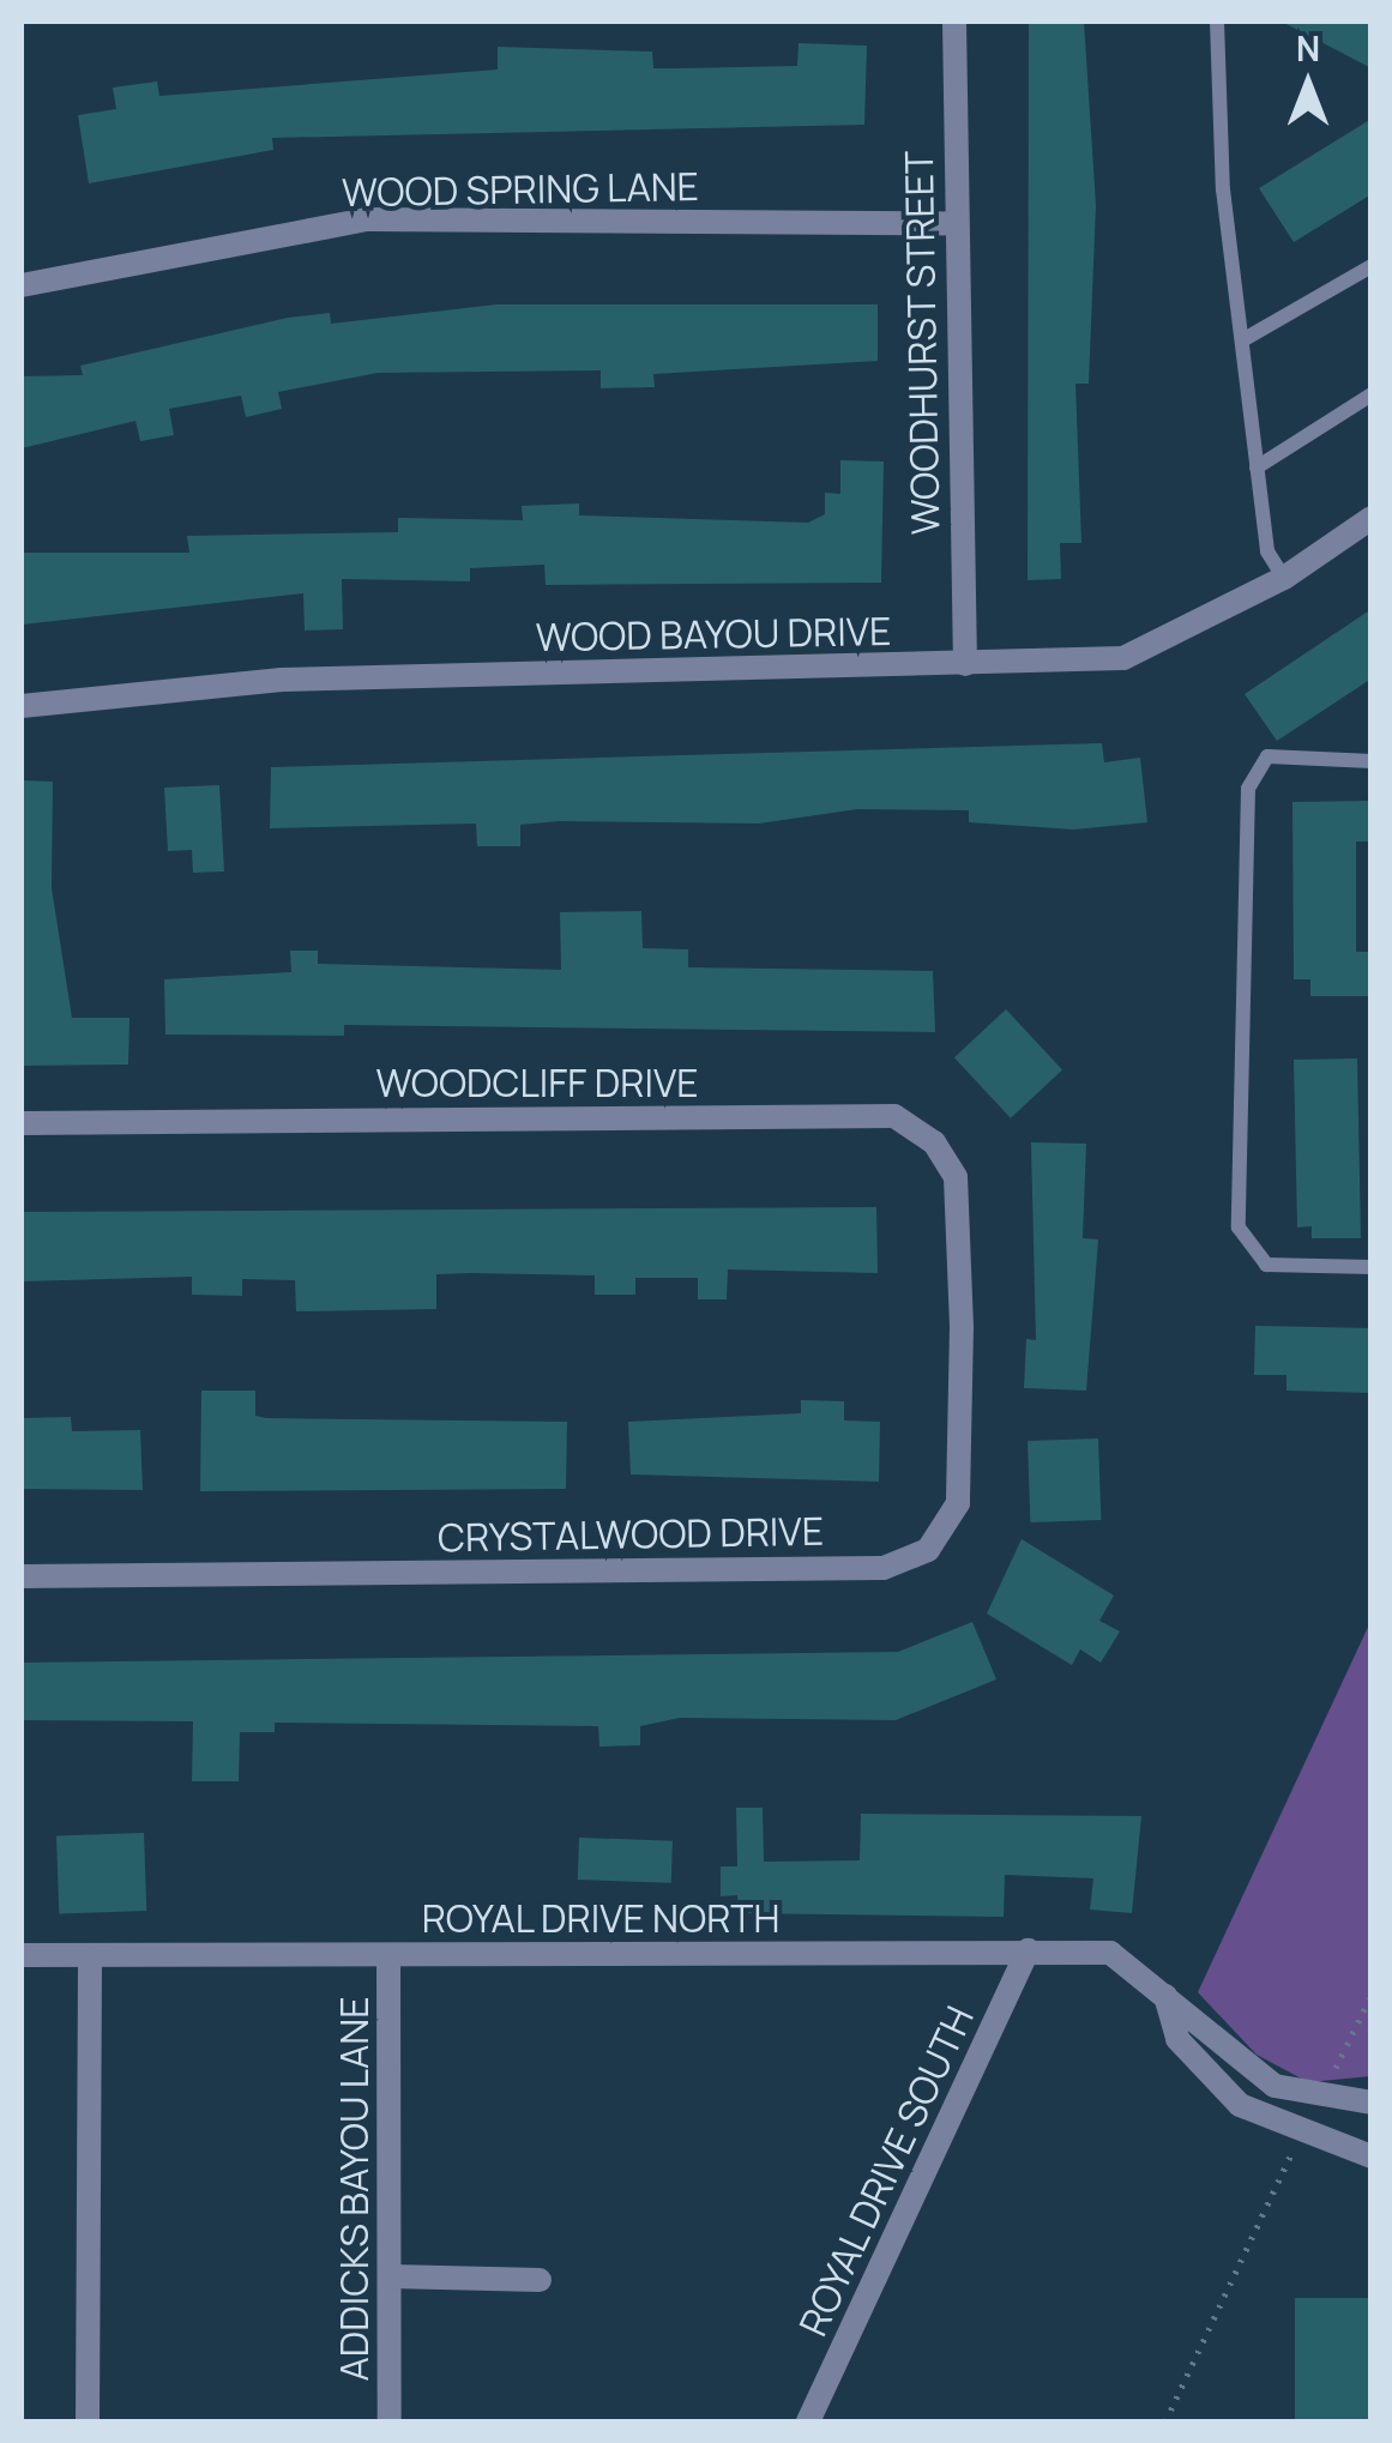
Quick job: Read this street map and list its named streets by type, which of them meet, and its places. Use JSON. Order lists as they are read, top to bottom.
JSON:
{
  "streets": {
    "street": [
      "WOOD SPRING LANE",
      "WOODHURST STREET",
      "WOOD BAYOU DRIVE",
      "WOODCLIFF DRIVE",
      "CRYSTALWOOD DRIVE",
      "ROYAL DRIVE NORTH",
      "ROYAL DRIVE SOUTH",
      "ADDICKS BAYOU LANE"
    ]
  },
  "crossings": [
    ["WOOD SPRING LANE", "WOODHURST STREET"],
    ["WOODHURST STREET", "WOOD BAYOU DRIVE"],
    ["WOODCLIFF DRIVE", "CRYSTALWOOD DRIVE"],
    ["ROYAL DRIVE NORTH", "ROYAL DRIVE SOUTH"],
    ["ROYAL DRIVE NORTH", "ADDICKS BAYOU LANE"]
  ],
  "north": "top"
}
